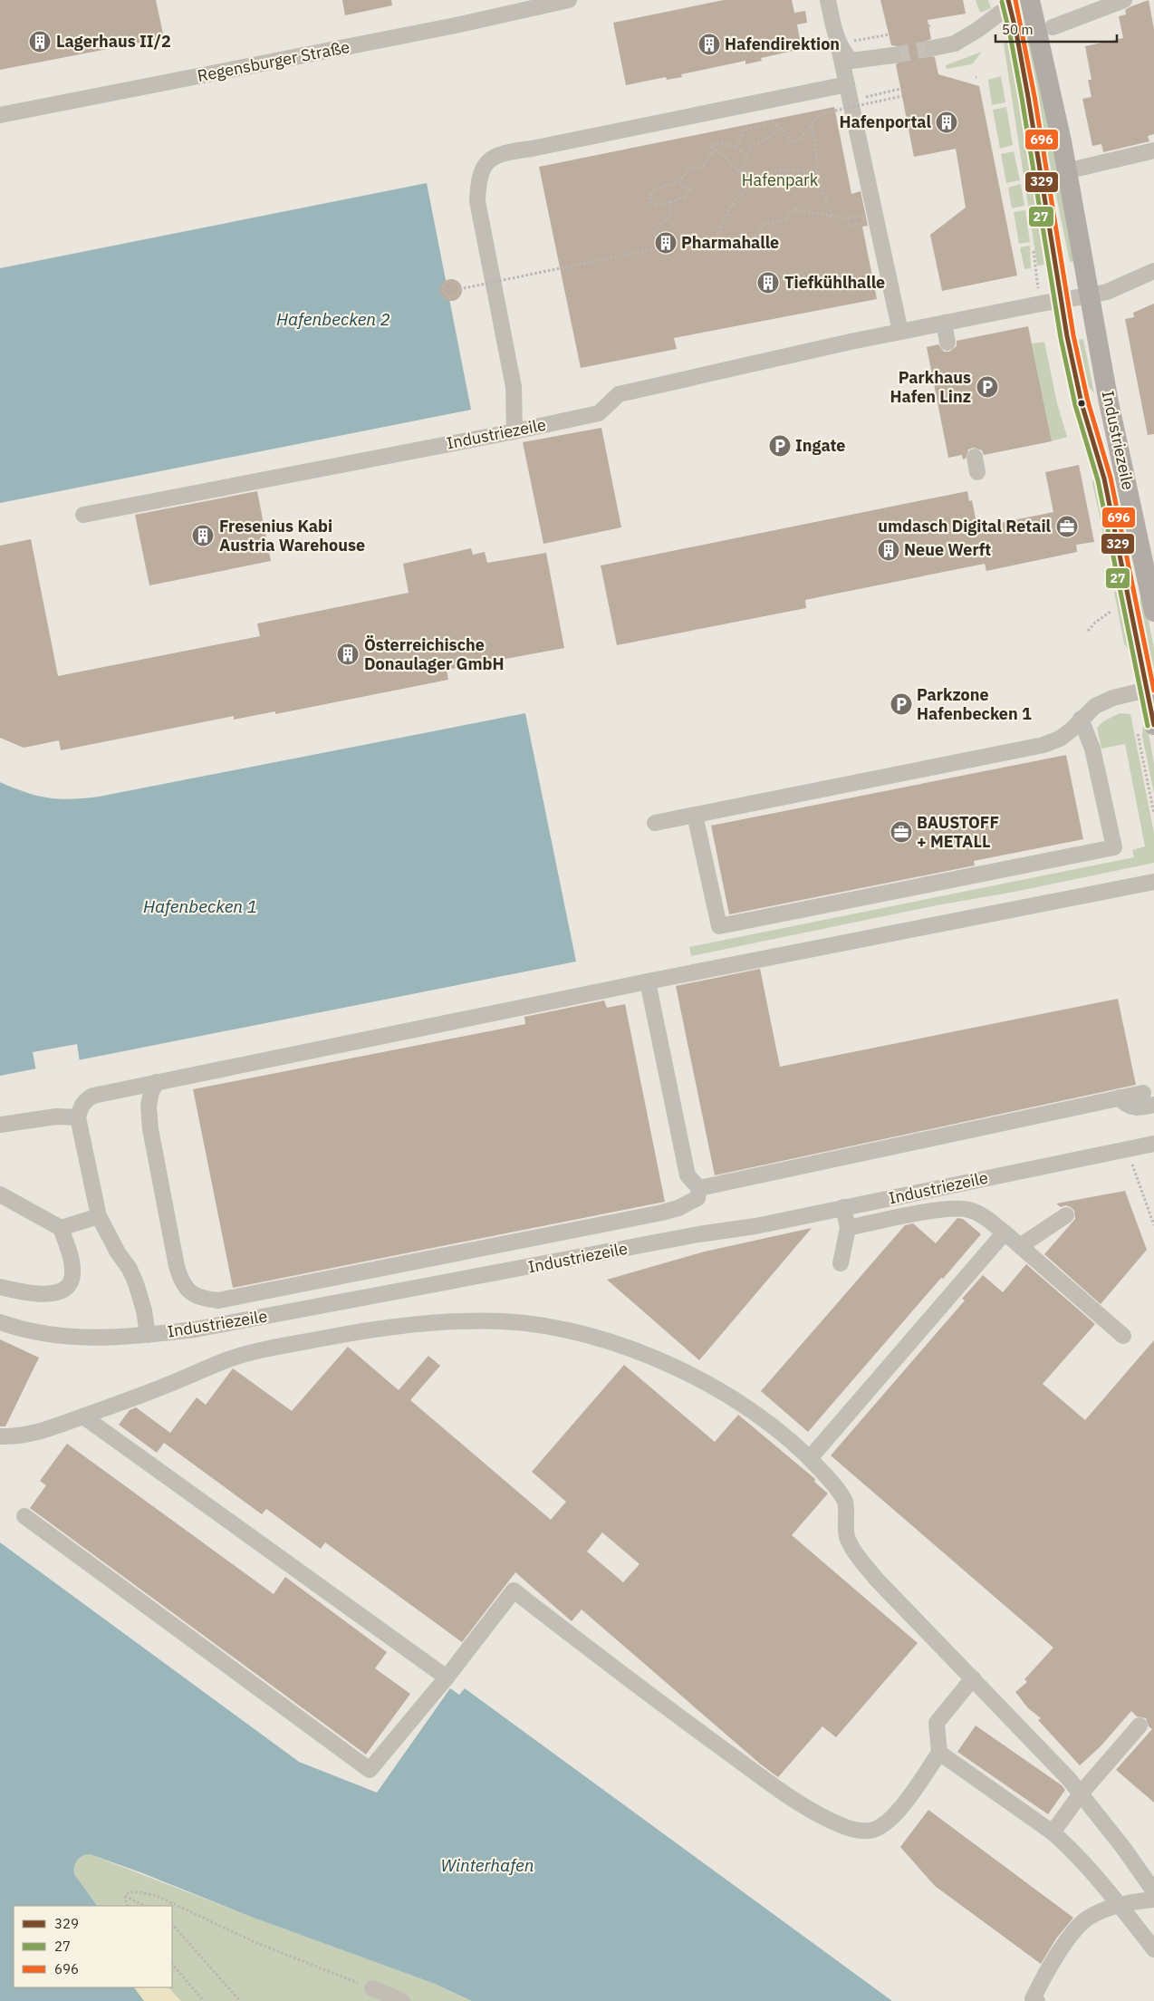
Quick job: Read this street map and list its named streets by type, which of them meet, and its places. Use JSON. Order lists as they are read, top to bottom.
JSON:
{
  "streets": {
    "main road": ["Industriezeile"],
    "street": ["Regensburger Straße"]
  },
  "water": ["Hafenbecken 2", "Hafenbecken 1", "Winterhafen"],
  "parks": ["Hafenpark"],
  "places": {
    "building": [
      "Lagerhaus II/2",
      "Hafendirektion",
      "Hafenportal",
      "Pharmahalle",
      "Tiefkühlhalle",
      "Fresenius Kabi Austria Warehouse",
      "Neue Werft",
      "Österreichische Donaulager GmbH"
    ],
    "parking": ["Parkhaus Hafen Linz", "Ingate", "Parkzone Hafenbecken 1"],
    "office": ["umdasch Digital Retail", "BAUSTOFF + METALL"]
  },
  "lines": ["transit line 329", "transit line 696", "transit line 27"],
  "legend": ["329", "27", "696"],
  "scale_bar": "50 m"
}
